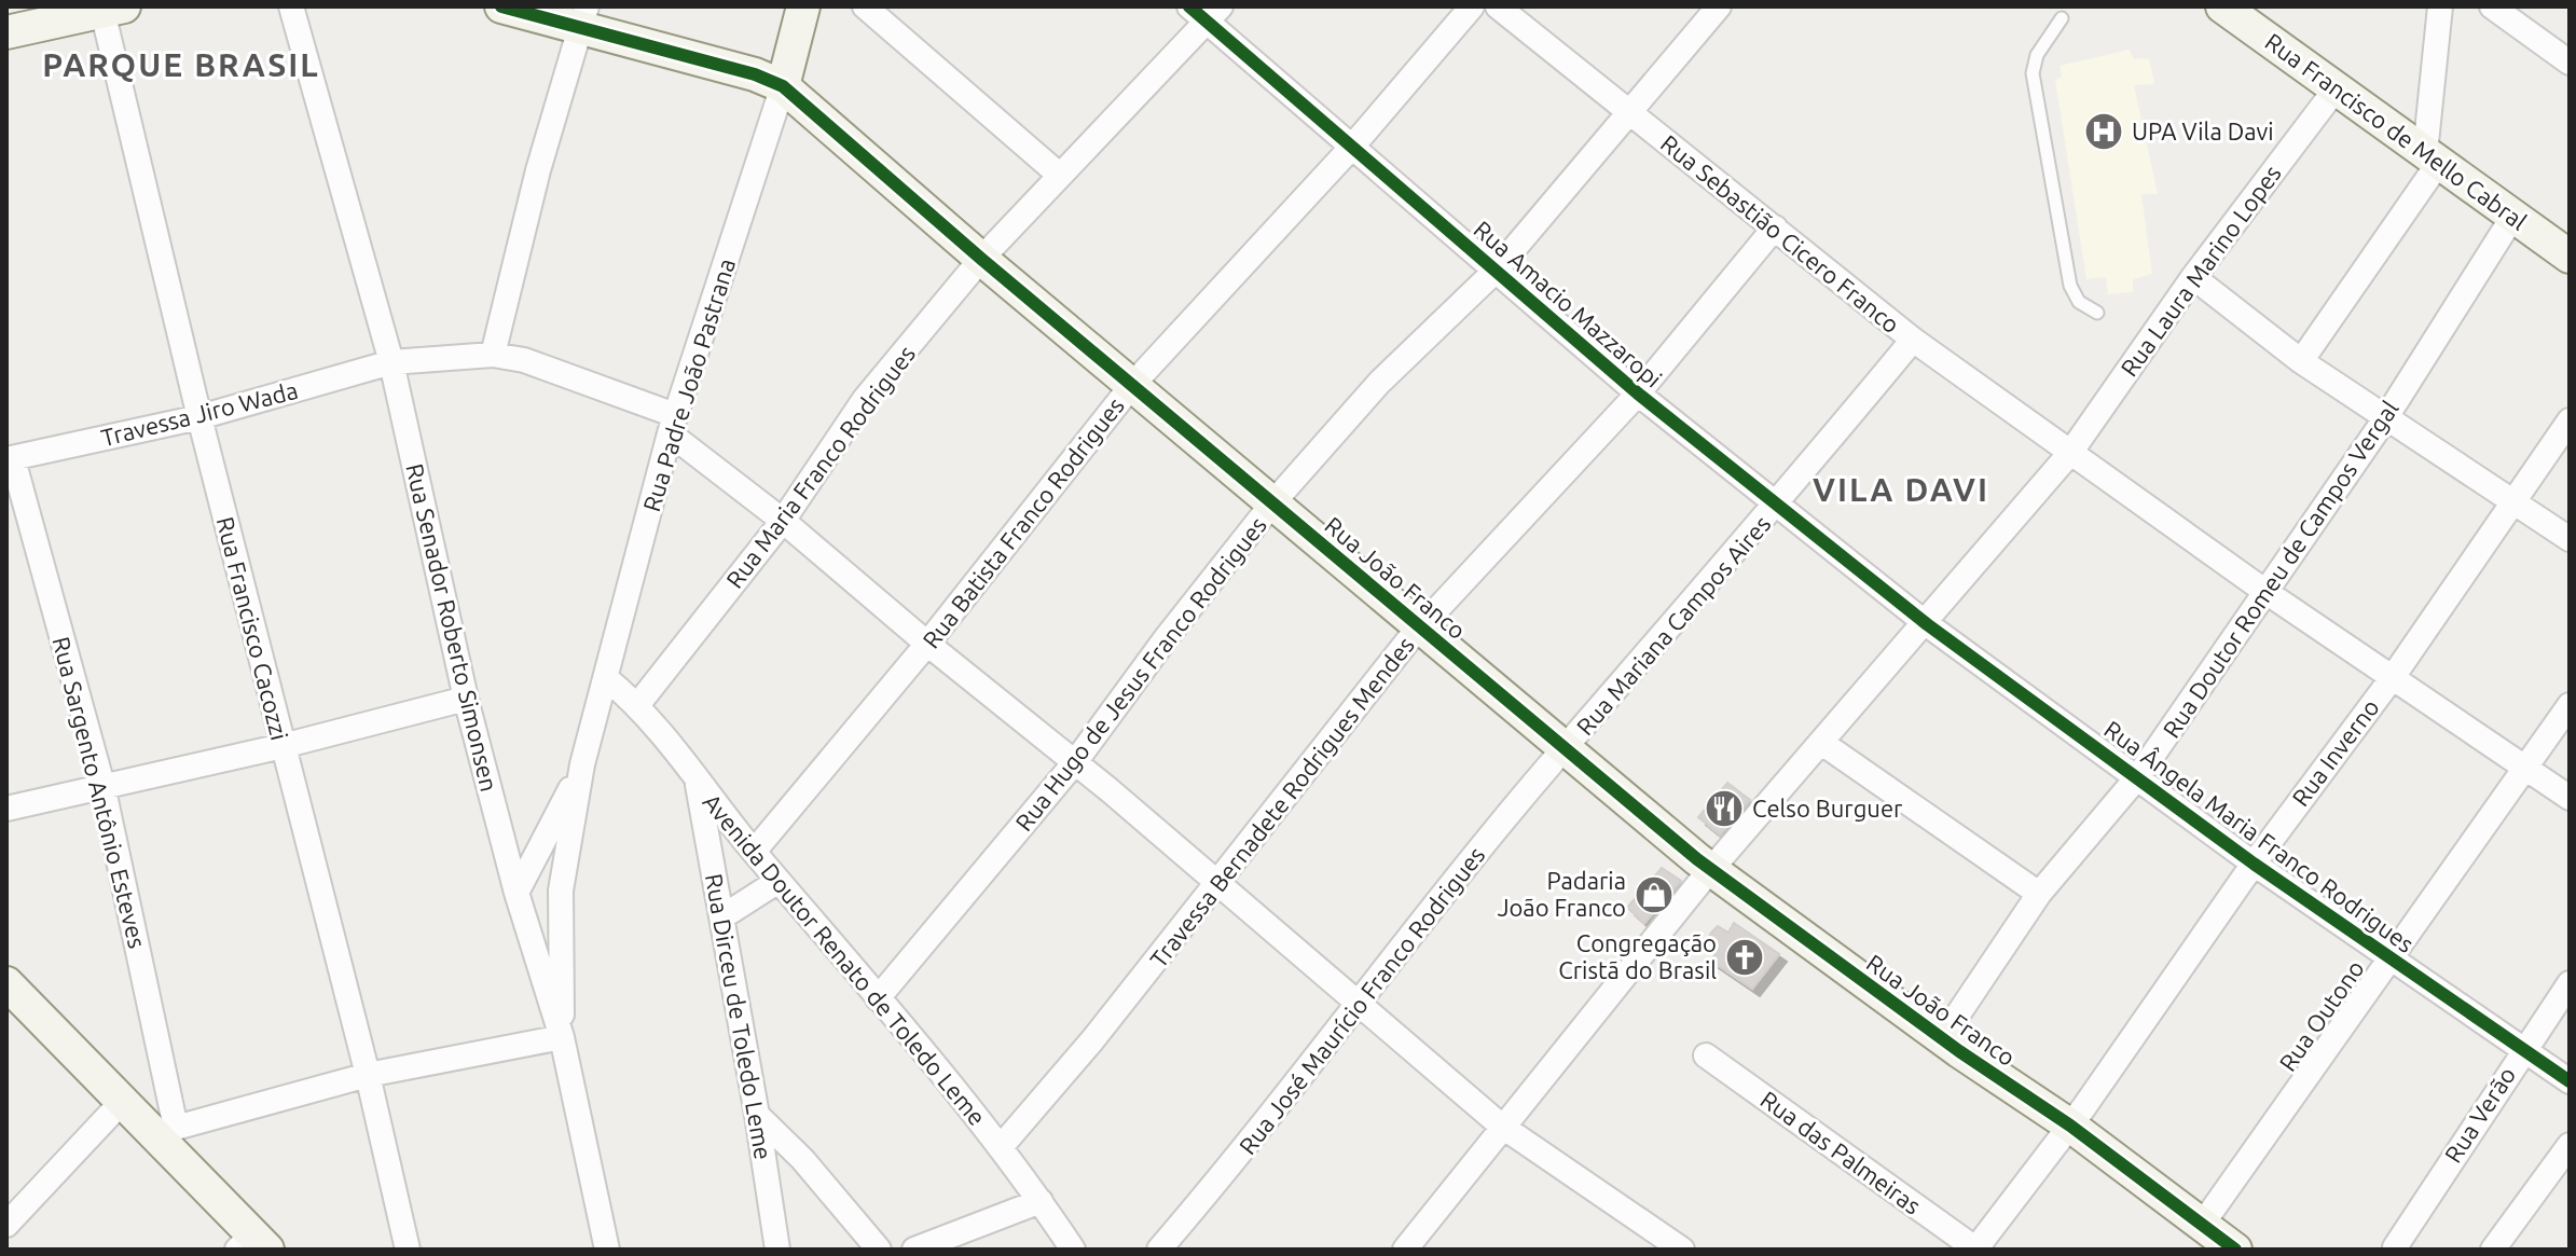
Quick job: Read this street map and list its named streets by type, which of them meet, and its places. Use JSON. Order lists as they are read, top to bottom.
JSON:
{
  "streets": {
    "street": [
      "Rua Francisco de Mello Cabral",
      "Rua Sebastião Cicero Franco",
      "Rua Laura Marino Lopes",
      "Rua Amacio Mazzaropi",
      "Rua Padre João Pastrana",
      "Travessa Jiro Wada",
      "Rua Maria Franco Rodrigues",
      "Rua Batista Franco Rodrigues",
      "Rua Doutor Romeu de Campos Vergal",
      "Rua João Franco",
      "Rua Mariana Campos Aires",
      "Rua Senador Roberto Simonsen",
      "Rua Francisco Cacozzi",
      "Rua Hugo de Jesus Franco Rodrigues",
      "Rua Inverno",
      "Rua Sargento Antônio Esteves",
      "Travessa Bernadete Rodrigues Mendes",
      "Rua Ângela Maria Franco Rodrigues",
      "Avenida Doutor Renato de Toledo Leme",
      "Rua José Maurício Franco Rodrigues",
      "Rua Outono",
      "Rua Dirceu de Toledo Leme",
      "Rua Verão",
      "Rua das Palmeiras"
    ]
  },
  "crossings": [
    ["Rua Francisco de Mello Cabral", "Rua Laura Marino Lopes"],
    ["Rua Francisco de Mello Cabral", "Rua Doutor Romeu de Campos Vergal"],
    ["Rua Sebastião Cicero Franco", "Rua Laura Marino Lopes"],
    ["Rua Sebastião Cicero Franco", "Rua Doutor Romeu de Campos Vergal"],
    ["Rua Sebastião Cicero Franco", "Rua Mariana Campos Aires"],
    ["Rua Sebastião Cicero Franco", "Rua Hugo de Jesus Franco Rodrigues"],
    ["Rua Sebastião Cicero Franco", "Rua Inverno"],
    ["Rua Sebastião Cicero Franco", "Travessa Bernadete Rodrigues Mendes"],
    ["Rua Sebastião Cicero Franco", "Rua Outono"],
    ["Rua Laura Marino Lopes", "Rua Amacio Mazzaropi"],
    ["Rua Laura Marino Lopes", "Travessa Jiro Wada"],
    ["Rua Laura Marino Lopes", "Rua João Franco"],
    ["Rua Laura Marino Lopes", "Rua Ângela Maria Franco Rodrigues"],
    ["Rua Amacio Mazzaropi", "Rua Maria Franco Rodrigues"],
    ["Rua Amacio Mazzaropi", "Rua Batista Franco Rodrigues"],
    ["Rua Amacio Mazzaropi", "Rua Mariana Campos Aires"],
    ["Rua Amacio Mazzaropi", "Rua Hugo de Jesus Franco Rodrigues"],
    ["Rua Amacio Mazzaropi", "Travessa Bernadete Rodrigues Mendes"],
    ["Rua Amacio Mazzaropi", "Rua Ângela Maria Franco Rodrigues"],
    ["Rua Padre João Pastrana", "Travessa Jiro Wada"],
    ["Rua Padre João Pastrana", "Rua João Franco"],
    ["Rua Padre João Pastrana", "Rua Senador Roberto Simonsen"],
    ["Rua Padre João Pastrana", "Avenida Doutor Renato de Toledo Leme"],
    ["Travessa Jiro Wada", "Rua Maria Franco Rodrigues"],
    ["Travessa Jiro Wada", "Rua Batista Franco Rodrigues"],
    ["Travessa Jiro Wada", "Rua Senador Roberto Simonsen"],
    ["Travessa Jiro Wada", "Rua Francisco Cacozzi"],
    ["Travessa Jiro Wada", "Rua Hugo de Jesus Franco Rodrigues"],
    ["Travessa Jiro Wada", "Rua Sargento Antônio Esteves"],
    ["Travessa Jiro Wada", "Travessa Bernadete Rodrigues Mendes"],
    ["Travessa Jiro Wada", "Rua José Maurício Franco Rodrigues"],
    ["Rua Maria Franco Rodrigues", "Rua João Franco"],
    ["Rua Maria Franco Rodrigues", "Avenida Doutor Renato de Toledo Leme"],
    ["Rua Batista Franco Rodrigues", "Rua João Franco"],
    ["Rua Batista Franco Rodrigues", "Avenida Doutor Renato de Toledo Leme"],
    ["Rua Doutor Romeu de Campos Vergal", "Rua João Franco"],
    ["Rua Doutor Romeu de Campos Vergal", "Rua Ângela Maria Franco Rodrigues"],
    ["Rua João Franco", "Rua Mariana Campos Aires"],
    ["Rua João Franco", "Rua Hugo de Jesus Franco Rodrigues"],
    ["Rua João Franco", "Rua Inverno"],
    ["Rua João Franco", "Travessa Bernadete Rodrigues Mendes"],
    ["Rua João Franco", "Rua José Maurício Franco Rodrigues"],
    ["Rua João Franco", "Rua Outono"],
    ["Rua Mariana Campos Aires", "Rua José Maurício Franco Rodrigues"],
    ["Rua Hugo de Jesus Franco Rodrigues", "Avenida Doutor Renato de Toledo Leme"],
    ["Rua Inverno", "Rua Ângela Maria Franco Rodrigues"],
    ["Rua Inverno", "Rua das Palmeiras"],
    ["Travessa Bernadete Rodrigues Mendes", "Avenida Doutor Renato de Toledo Leme"],
    ["Rua Ângela Maria Franco Rodrigues", "Rua Outono"],
    ["Rua Ângela Maria Franco Rodrigues", "Rua Verão"],
    ["Avenida Doutor Renato de Toledo Leme", "Rua Dirceu de Toledo Leme"]
  ],
  "districts": ["PARQUE BRASIL", "VILA DAVI"],
  "places": {
    "hospital": ["UPA Vila Davi"],
    "restaurant": ["Celso Burguer"],
    "shop": ["Padaria João Franco"],
    "church": ["Congregação Cristã do Brasil"]
  }
}
